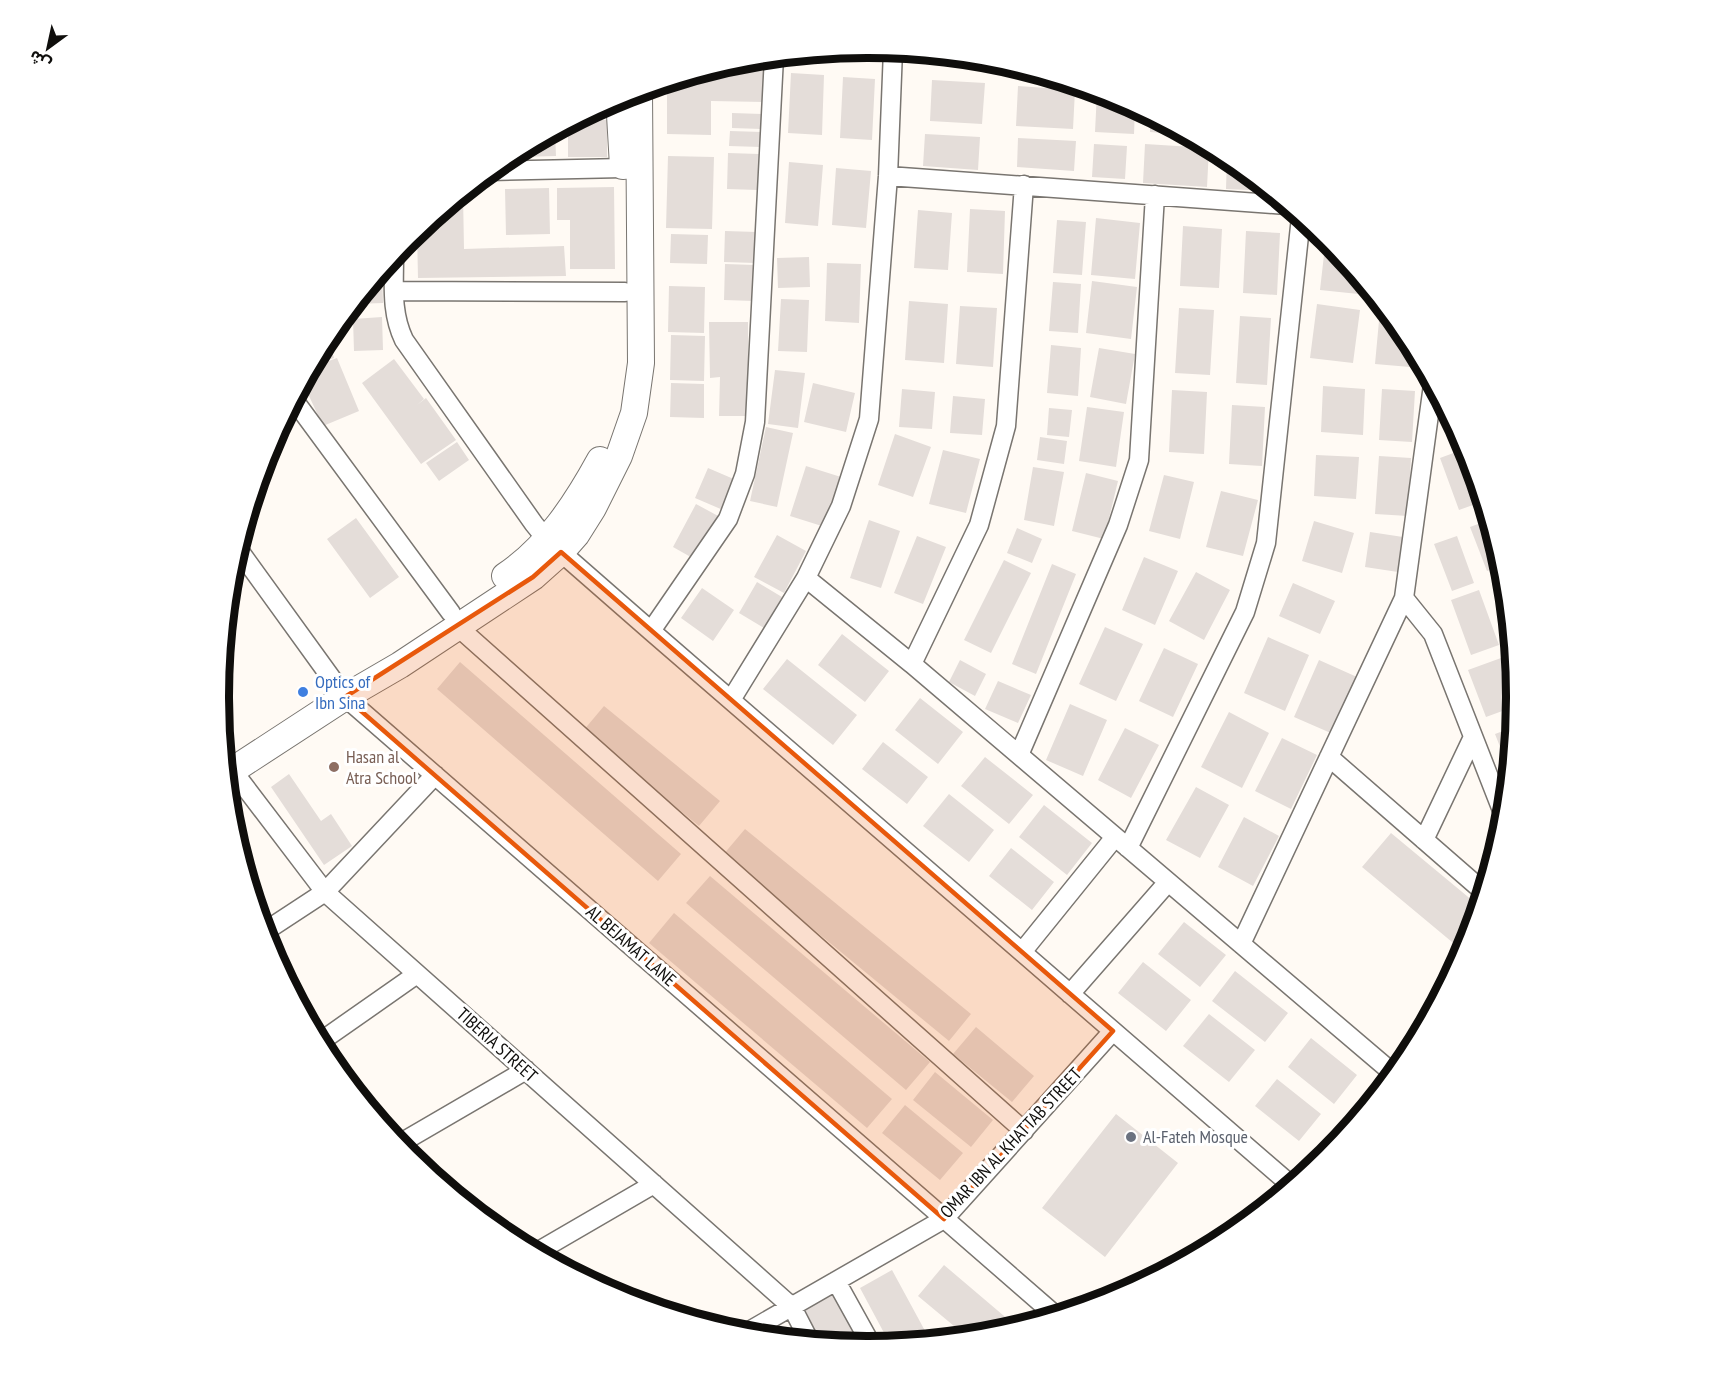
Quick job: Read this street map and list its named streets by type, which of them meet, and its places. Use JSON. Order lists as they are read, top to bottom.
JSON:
{
  "streets": {
    "street": ["AL BEJAMAT LANE", "TIBERIA STREET", "OMAR IBN AL KHATTAB STREET"]
  },
  "crossings": [
    ["AL BEJAMAT LANE", "OMAR IBN AL KHATTAB STREET"],
    ["TIBERIA STREET", "OMAR IBN AL KHATTAB STREET"]
  ],
  "places": ["Optics of Ibn Sina", "Hasan al Atra School", "Al-Fateh Mosque"],
  "north": "bottom left"
}
